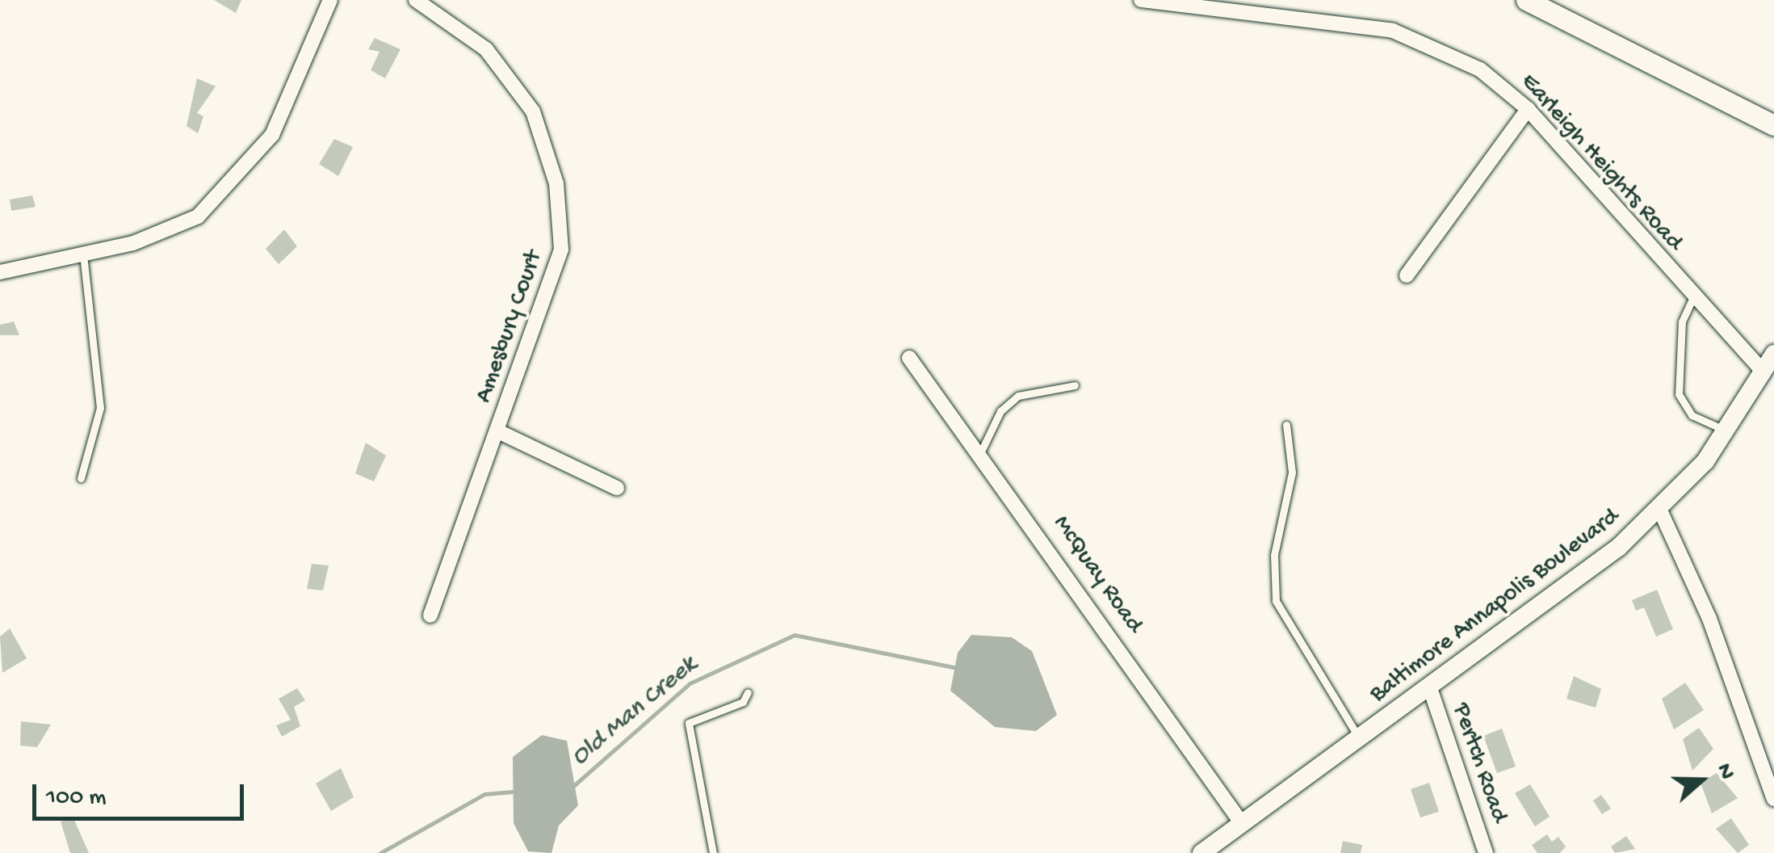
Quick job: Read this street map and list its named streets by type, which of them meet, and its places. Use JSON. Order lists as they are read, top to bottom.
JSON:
{
  "streets": {
    "main road": ["Baltimore Annapolis Boulevard"],
    "street": [
      "Earleigh Heights Road",
      "Amesbury Court",
      "McQuay Road",
      "Pertch Road"
    ]
  },
  "crossings": [
    ["Earleigh Heights Road", "Baltimore Annapolis Boulevard"],
    ["McQuay Road", "Baltimore Annapolis Boulevard"],
    ["Baltimore Annapolis Boulevard", "Pertch Road"]
  ],
  "water": ["Old Man Creek"],
  "scale_bar": "100 m",
  "north": "right"
}
